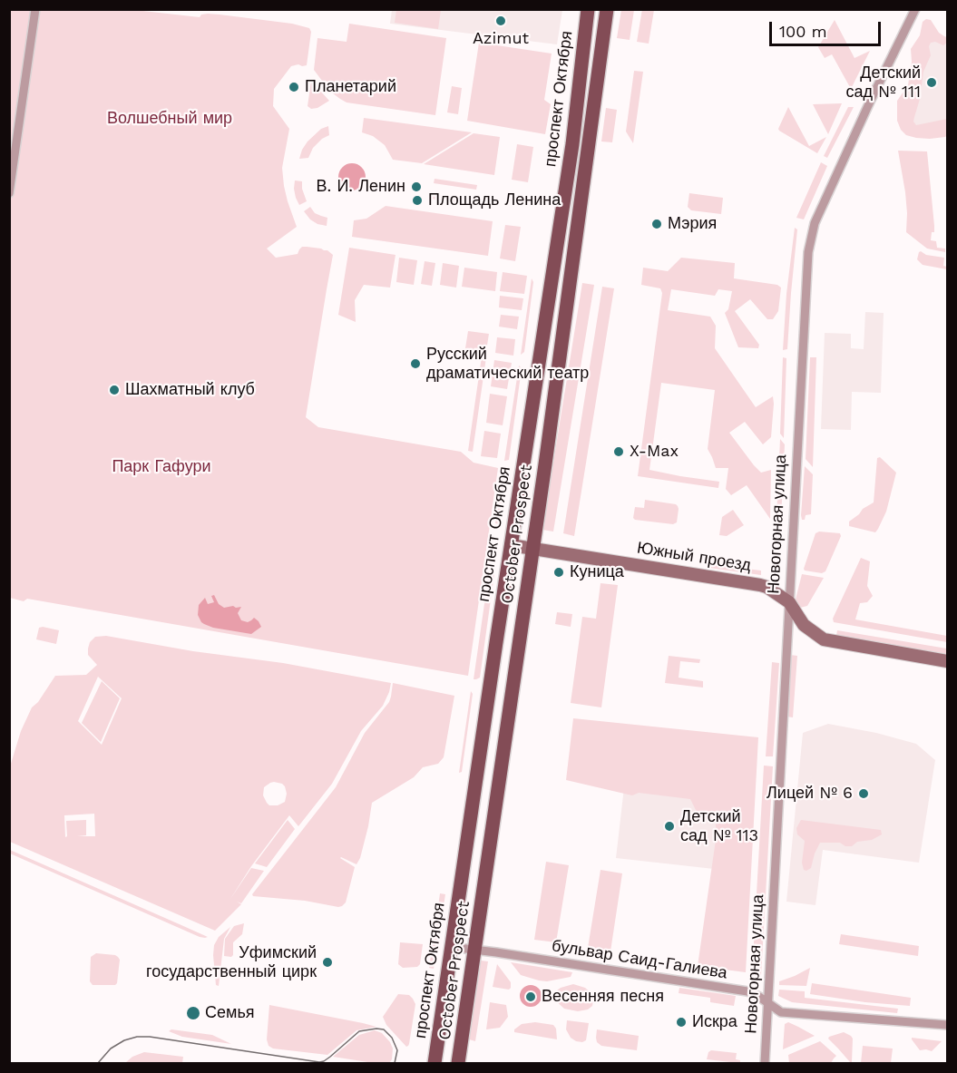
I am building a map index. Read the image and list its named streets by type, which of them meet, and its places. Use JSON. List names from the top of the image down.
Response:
{
  "streets": {
    "main road": ["проспект Октября", "October Prospect"],
    "street": ["Новогорная улица", "Южный проезд", "бульвар Саид-Галиева"]
  },
  "crossings": [
    ["проспект Октября", "Южный проезд"],
    ["проспект Октября", "бульвар Саид-Галиева"],
    ["Новогорная улица", "Южный проезд"],
    ["Новогорная улица", "бульвар Саид-Галиева"],
    ["October Prospect", "Южный проезд"],
    ["October Prospect", "бульвар Саид-Галиева"]
  ],
  "parks": ["Волшебный мир", "Парк Гафури"],
  "places": [
    "Azimut",
    "Детский сад № 111",
    "Планетарий",
    "В. И. Ленин",
    "Площадь Ленина",
    "Мэрия",
    "Русский драматический театр",
    "Шахматный клуб",
    "X-Max",
    "Куница",
    "Лицей № 6",
    "Детский сад № 113",
    "Уфимский государственный цирк",
    "Весенняя песня",
    "Семья",
    "Искра"
  ],
  "scale_bar": "100 m"
}
